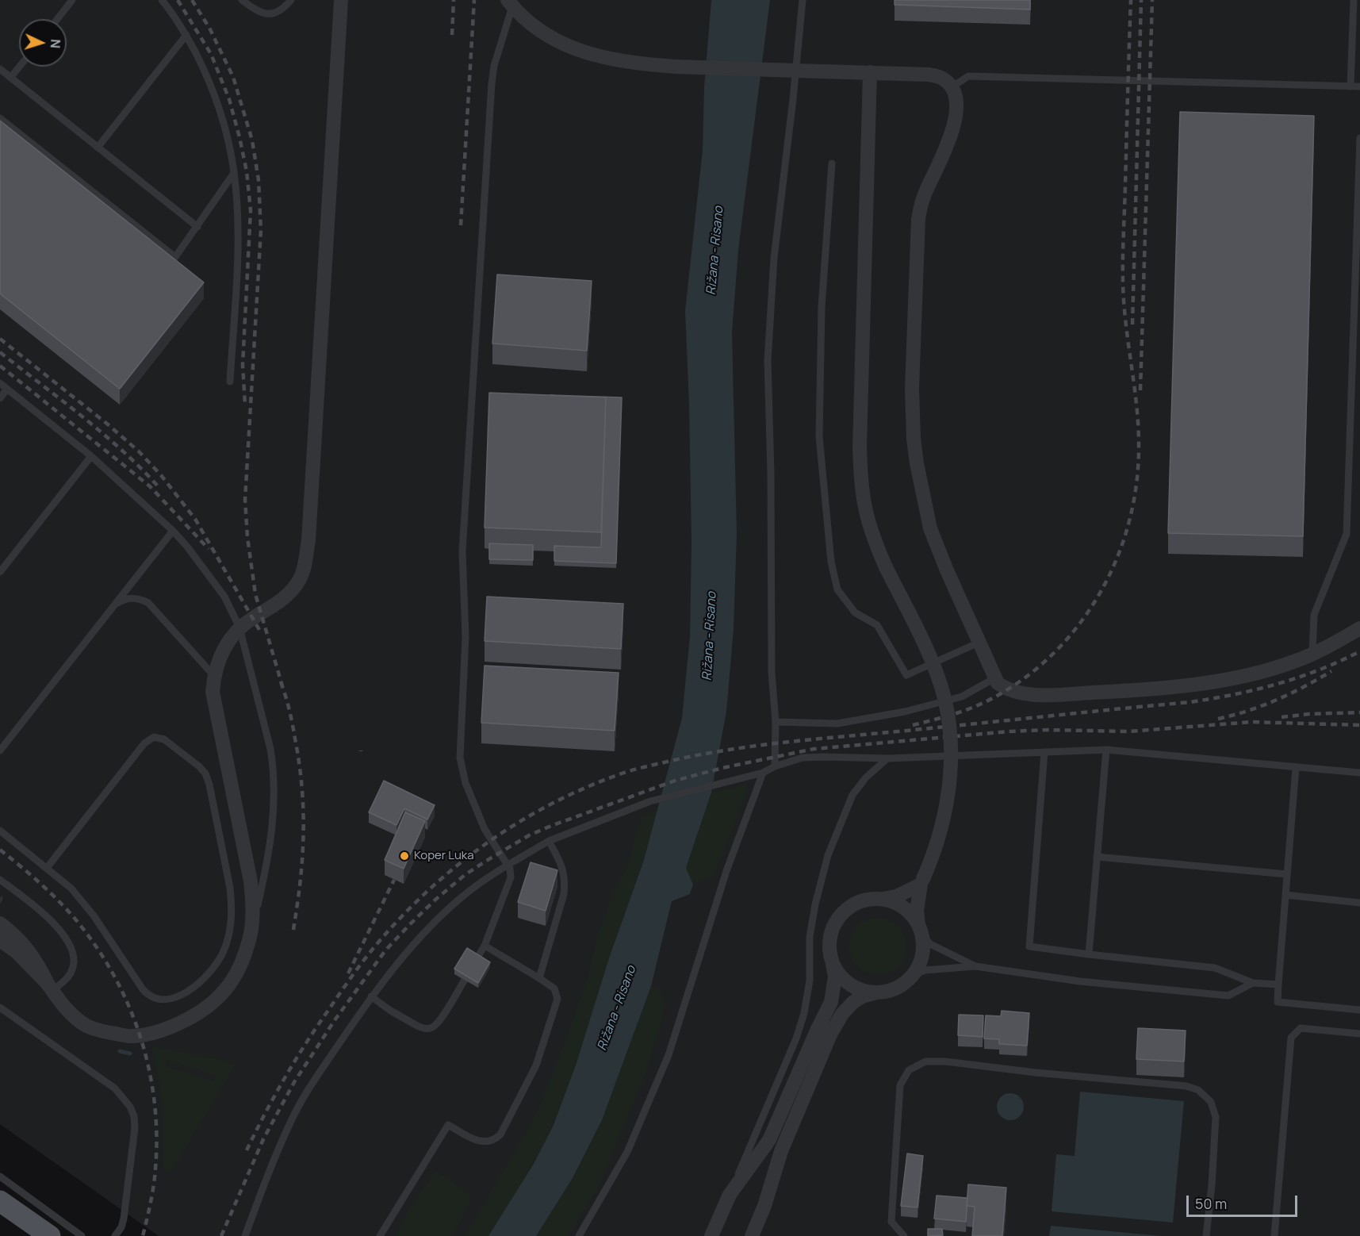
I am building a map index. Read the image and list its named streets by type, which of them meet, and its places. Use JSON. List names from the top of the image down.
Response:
{
  "water": ["Rižana - Risano"],
  "places": ["Koper Luka"],
  "scale_bar": "50 m",
  "north": "right"
}
